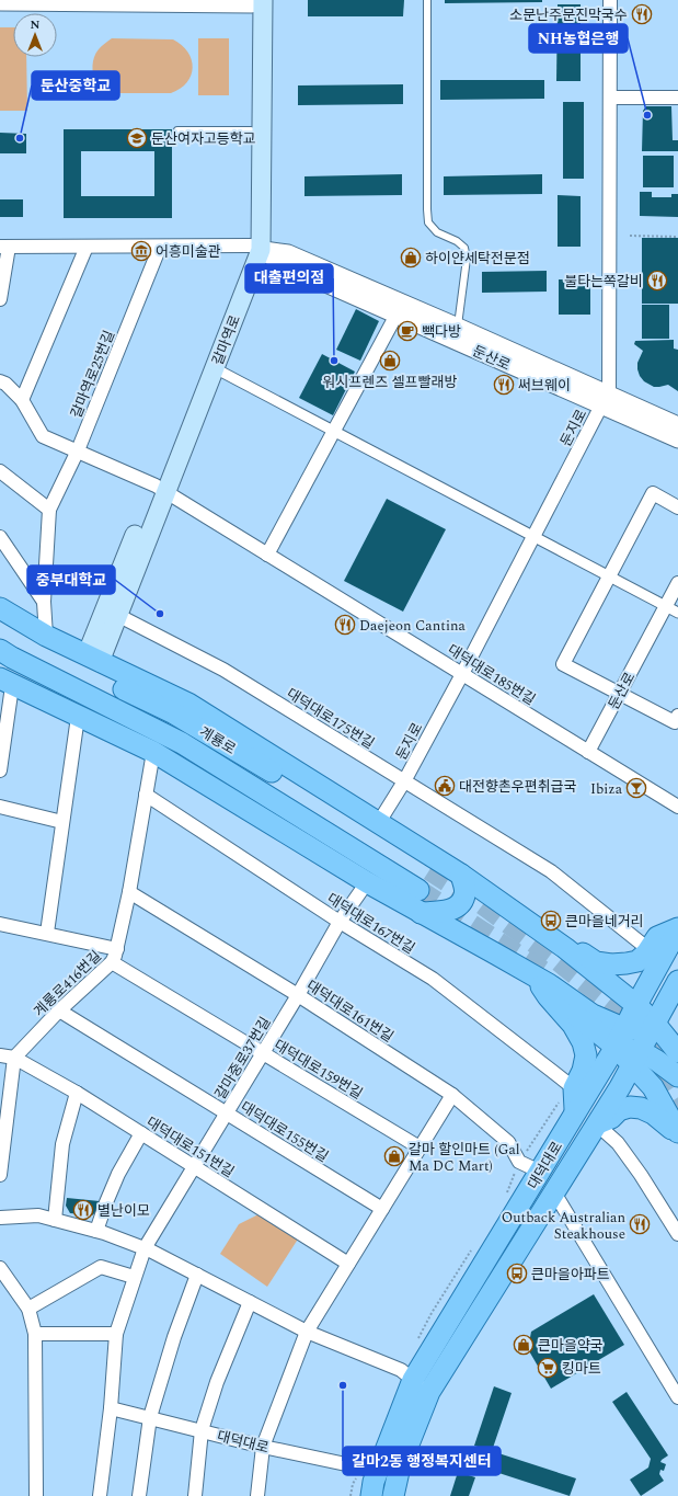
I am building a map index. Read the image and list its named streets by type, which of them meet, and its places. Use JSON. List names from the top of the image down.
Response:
{
  "streets": {
    "main road": ["갈마역로", "계룡로", "대덕대로"],
    "street": [
      "둔산로",
      "갈마역로25번길",
      "둔지로",
      "대덕대로185번길",
      "대덕대로175번길",
      "대덕대로167번길",
      "계룡로416번길",
      "대덕대로161번길",
      "갈마중로37번길",
      "대덕대로159번길",
      "대덕대로155번길",
      "대덕대로151번길"
    ]
  },
  "crossings": [
    ["갈마역로", "둔산로"],
    ["갈마역로", "대덕대로185번길"],
    ["갈마역로", "대덕대로175번길"],
    ["둔산로", "둔지로"],
    ["둔산로", "대덕대로185번길"],
    ["갈마역로25번길", "대덕대로185번길"],
    ["둔지로", "대덕대로185번길"],
    ["둔지로", "대덕대로175번길"],
    ["대덕대로167번길", "계룡로416번길"],
    ["대덕대로167번길", "갈마중로37번길"],
    ["계룡로416번길", "대덕대로161번길"],
    ["계룡로416번길", "대덕대로159번길"],
    ["계룡로416번길", "대덕대로155번길"],
    ["계룡로416번길", "대덕대로151번길"],
    ["대덕대로161번길", "갈마중로37번길"],
    ["대덕대로161번길", "대덕대로"],
    ["갈마중로37번길", "대덕대로159번길"],
    ["갈마중로37번길", "대덕대로155번길"],
    ["갈마중로37번길", "대덕대로151번길"],
    ["갈마중로37번길", "대덕대로"]
  ],
  "places": {
    "restaurant": [
      "소문난주문진막국수",
      "불타는쪽갈비",
      "써브웨이",
      "Daejeon Cantina",
      "별난이모",
      "Outback Australian Steakhouse"
    ],
    "other": [
      "NH농협은행",
      "둔산중학교",
      "대출편의점",
      "중부대학교",
      "갈마2동 행정복지센터"
    ],
    "school or university": ["둔산여자고등학교"],
    "museum": ["어흥미술관"],
    "shop": [
      "하이얀세탁전문점",
      "워시프렌즈 셀프빨래방",
      "갈마 할인마트 (Gal Ma DC Mart)",
      "큰마을약국"
    ],
    "cafe": ["빽다방"],
    "public building": ["대전향촌우편취급국"],
    "bar": ["Ibiza"],
    "bus stop": ["큰마을네거리", "큰마을아파트"],
    "supermarket": ["킹마트"]
  },
  "north": "top"
}
